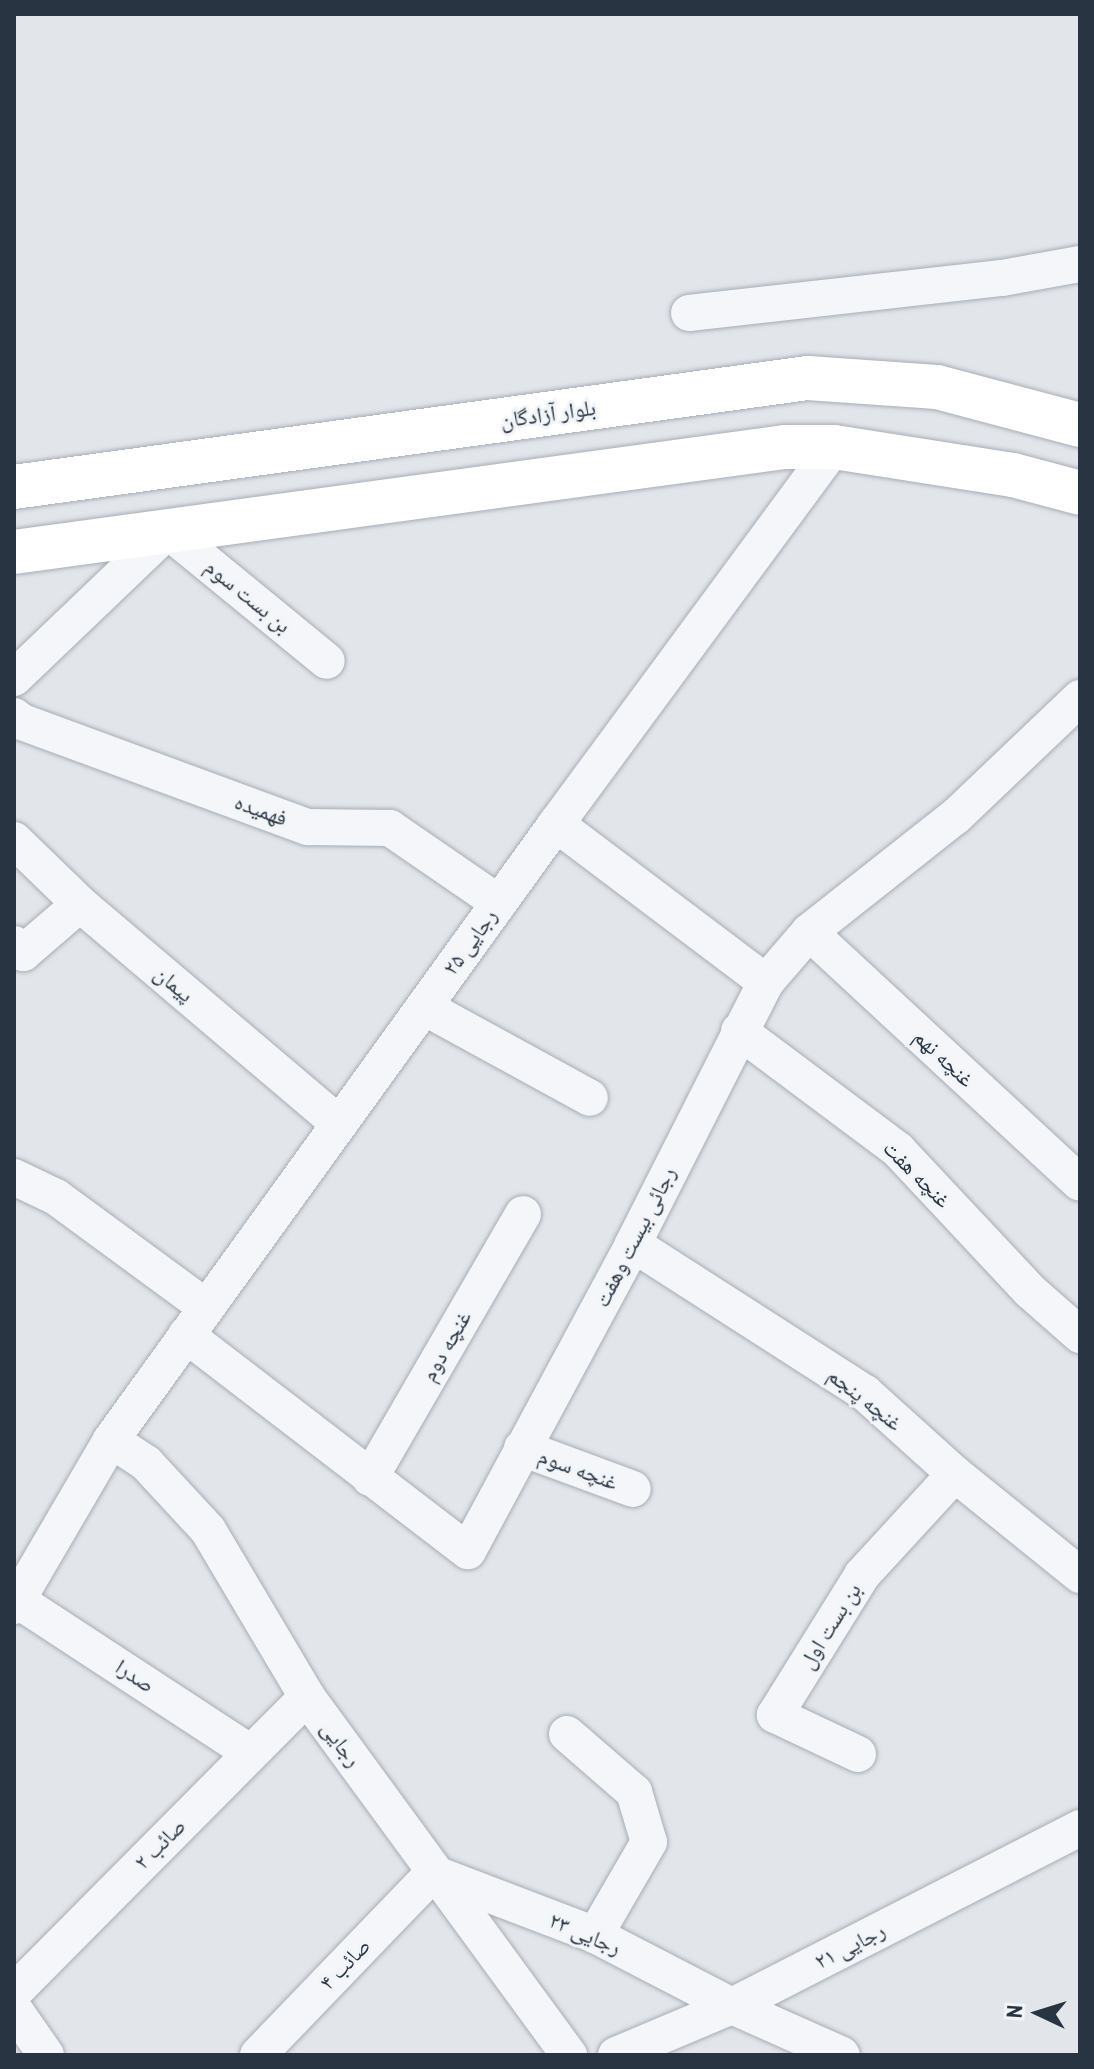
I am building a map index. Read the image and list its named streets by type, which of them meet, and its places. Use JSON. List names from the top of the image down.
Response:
{
  "streets": {
    "highway": ["بلوار آزادگان"],
    "street": [
      "بن بست سوم",
      "فهمیده",
      "رجایی ۲۵",
      "پیمان",
      "غنچه نهم",
      "غنچه هفت",
      "رجائی بیست وهفت",
      "غنچه دوم",
      "غنچه پنجم",
      "غنچه سوم",
      "بن بست اول",
      "صدرا",
      "رجایی",
      "صائب ۲",
      "رجایی ۲۳",
      "رجایی ۲۱",
      "صائب ۴"
    ]
  },
  "crossings": [
    ["فهمیده", "رجایی ۲۵"],
    ["رجایی ۲۵", "پیمان"],
    ["رجایی ۲۵", "رجائی بیست وهفت"],
    ["رجایی ۲۵", "صدرا"],
    ["رجایی ۲۵", "رجایی"],
    ["غنچه نهم", "رجائی بیست وهفت"],
    ["غنچه هفت", "رجائی بیست وهفت"],
    ["رجائی بیست وهفت", "غنچه دوم"],
    ["رجائی بیست وهفت", "غنچه پنجم"],
    ["رجائی بیست وهفت", "غنچه سوم"],
    ["غنچه پنجم", "بن بست اول"],
    ["صدرا", "صائب ۲"],
    ["رجایی", "صائب ۲"],
    ["رجایی", "رجایی ۲۳"],
    ["رجایی", "صائب ۴"],
    ["رجایی ۲۳", "رجایی ۲۱"],
    ["رجایی ۲۳", "صائب ۴"]
  ],
  "north": "left"
}
